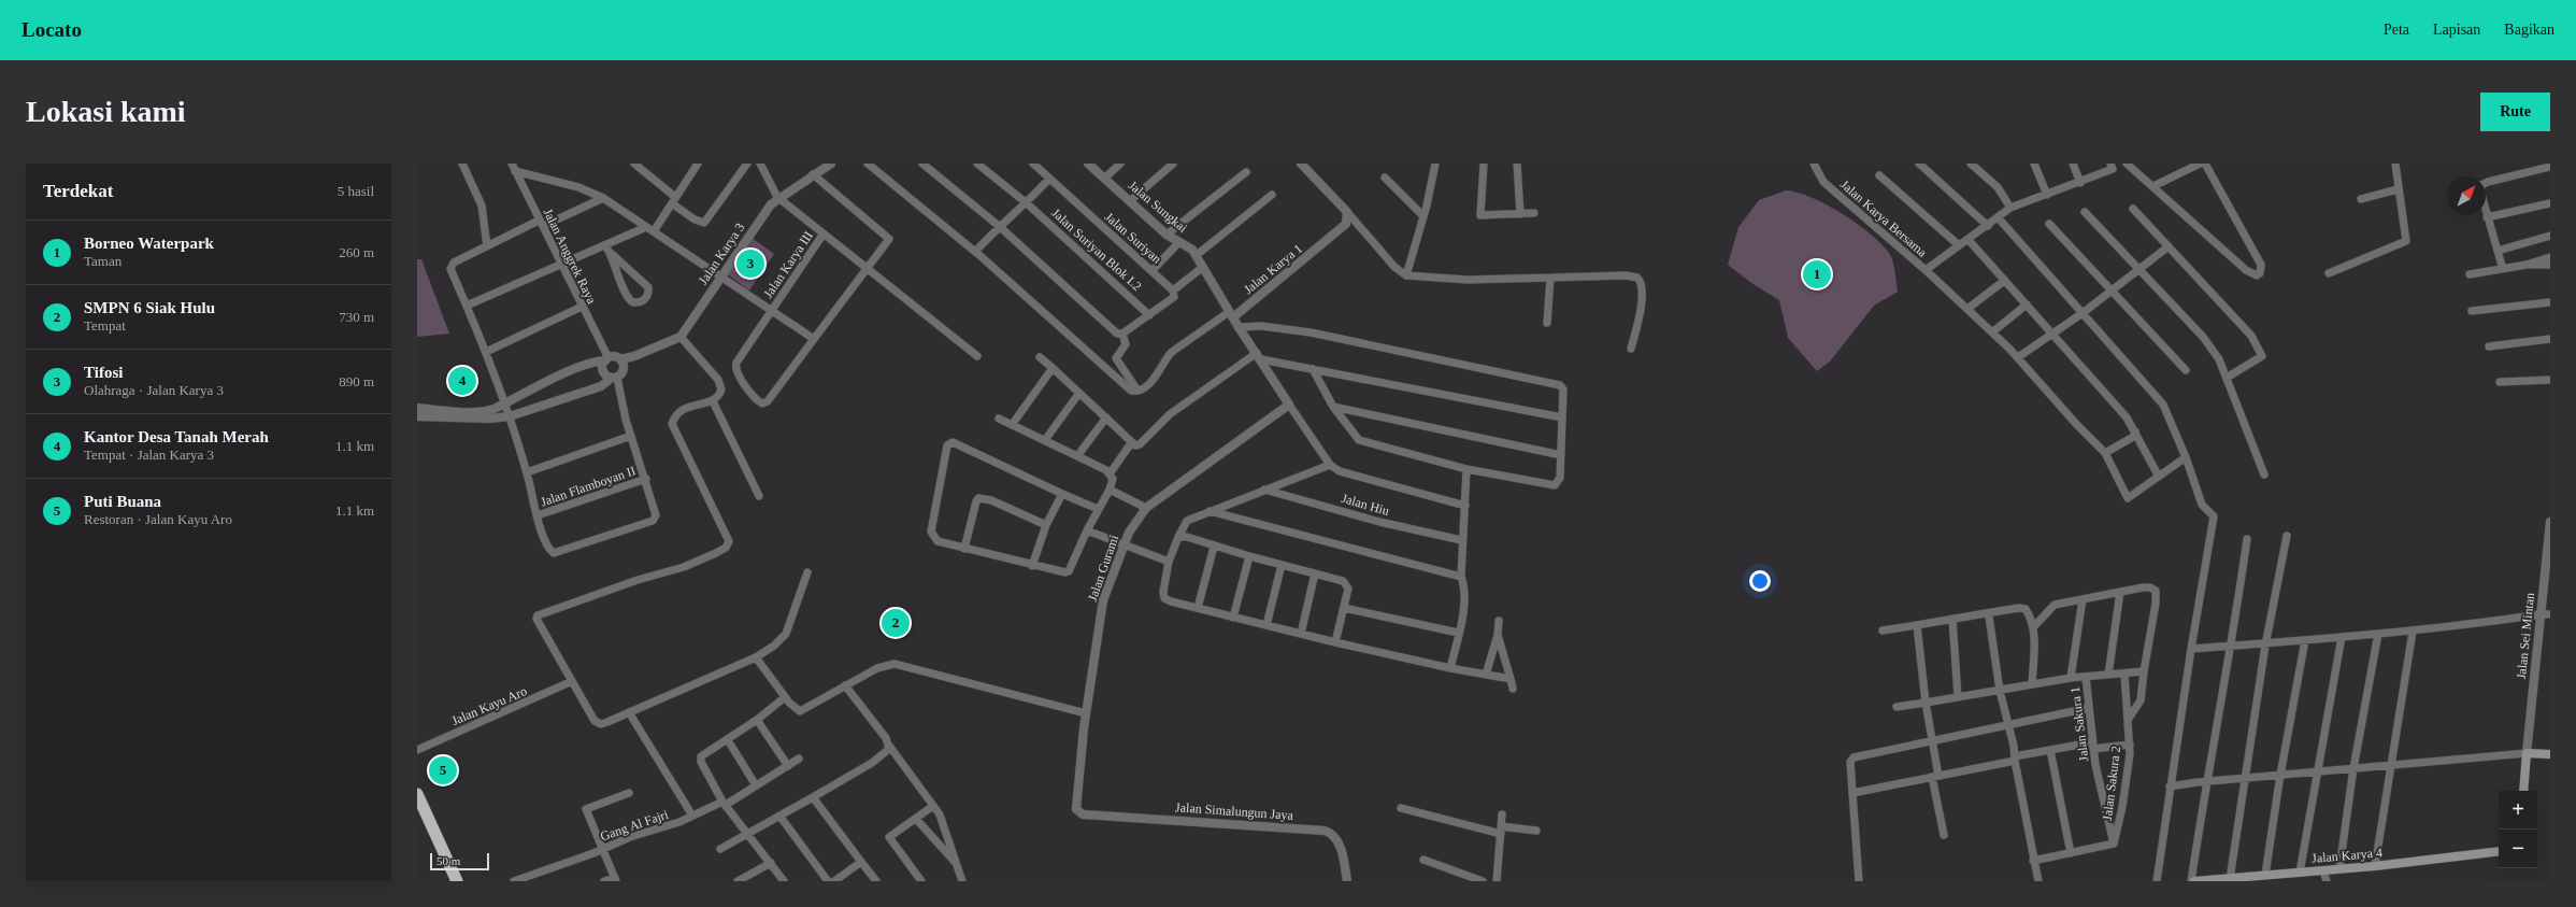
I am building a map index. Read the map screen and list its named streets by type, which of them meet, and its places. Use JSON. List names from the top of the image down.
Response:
{
  "streets": {
    "main road": ["Jalan Karya 4"],
    "street": [
      "Jalan Sungkai",
      "Jalan Karya Bersama",
      "Jalan Suriyan",
      "Jalan Suriyan Blok L2",
      "Jalan Karya 3",
      "Jalan Anggrek Raya",
      "Jalan Karya III",
      "Jalan Karya 1",
      "Jalan Flamboyan II",
      "Jalan Hiu",
      "Jalan Gurami",
      "Jalan Sei Mintan",
      "Jalan Kayu Aro",
      "Jalan Sakura 1",
      "Jalan Sakura 2",
      "Jalan Simalungun Jaya",
      "Gang Al Fajri"
    ]
  },
  "crossings": [
    ["Jalan Sungkai", "Jalan Karya 1"],
    ["Jalan Gurami", "Jalan Simalungun Jaya"],
    ["Jalan Sakura 1", "Jalan Sakura 2"]
  ],
  "scale_bar": "50 m",
  "north": "top right",
  "page": {
    "header": "Locato",
    "nav": ["Peta", "Lapisan", "Bagikan"],
    "buttons": "Rute",
    "title": "Lokasi kami",
    "heading": ["Terdekat", "5 hasil"],
    "list": [
      {
        "mark": "1",
        "name": "Borneo Waterpark",
        "note": "Taman",
        "value": "260 m"
      },
      {
        "mark": "2",
        "name": "SMPN 6 Siak Hulu",
        "note": "Tempat",
        "value": "730 m"
      },
      {
        "mark": "3",
        "name": "Tifosi",
        "note": "Olahraga · Jalan Karya 3",
        "value": "890 m"
      },
      {
        "mark": "4",
        "name": "Kantor Desa Tanah Merah",
        "note": "Tempat · Jalan Karya 3",
        "value": "1.1 km"
      },
      {
        "mark": "5",
        "name": "Puti Buana",
        "note": "Restoran · Jalan Kayu Aro",
        "value": "1.1 km"
      }
    ],
    "pins": [
      "3",
      "1",
      "4",
      "2",
      "5"
    ],
    "map_buttons": ["+", "−"],
    "scale": "50 m"
  }
}
